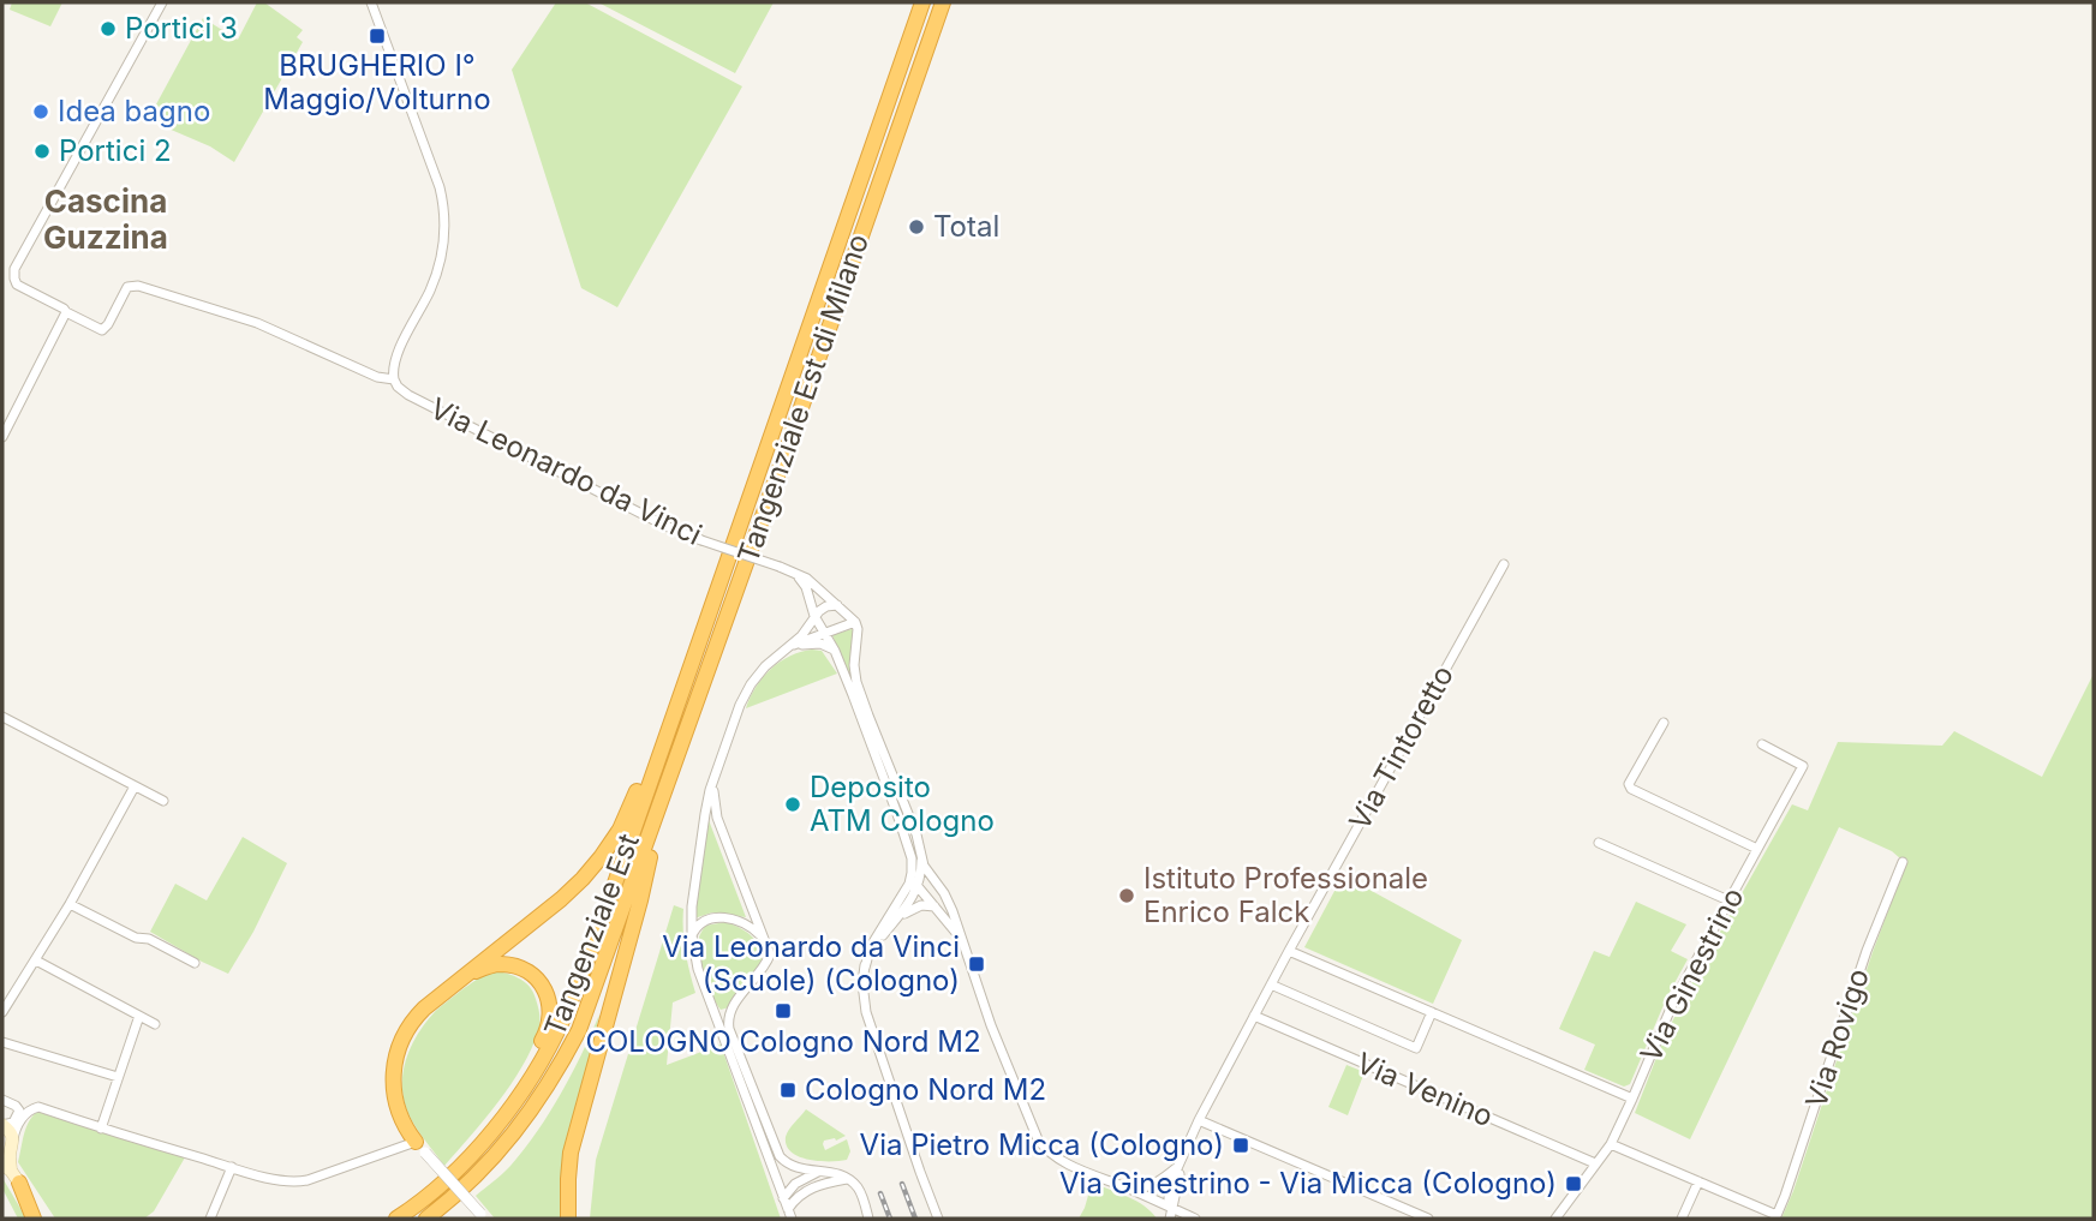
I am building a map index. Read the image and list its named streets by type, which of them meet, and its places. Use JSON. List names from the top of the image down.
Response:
{
  "streets": {
    "highway": ["Tangenziale Est di Milano", "Tangenziale Est"],
    "street": [
      "Via Leonardo da Vinci",
      "Via Tintoretto",
      "Via Ginestrino",
      "Via Rovigo",
      "Via Venino"
    ]
  },
  "crossings": [
    ["Tangenziale Est di Milano", "Tangenziale Est"],
    ["Via Tintoretto", "Via Venino"],
    ["Via Ginestrino", "Via Venino"]
  ],
  "districts": ["Cascina Guzzina"],
  "places": {
    "other": [
      "Portici 3",
      "Idea bagno",
      "Portici 2",
      "Total",
      "Deposito ATM Cologno",
      "Istituto Professionale Enrico Falck"
    ],
    "transit": [
      "BRUGHERIO I° Maggio/Volturno",
      "Via Leonardo da Vinci (Scuole) (Cologno)",
      "COLOGNO Cologno Nord M2",
      "Cologno Nord M2",
      "Via Pietro Micca (Cologno)",
      "Via Ginestrino - Via Micca (Cologno)"
    ]
  }
}
